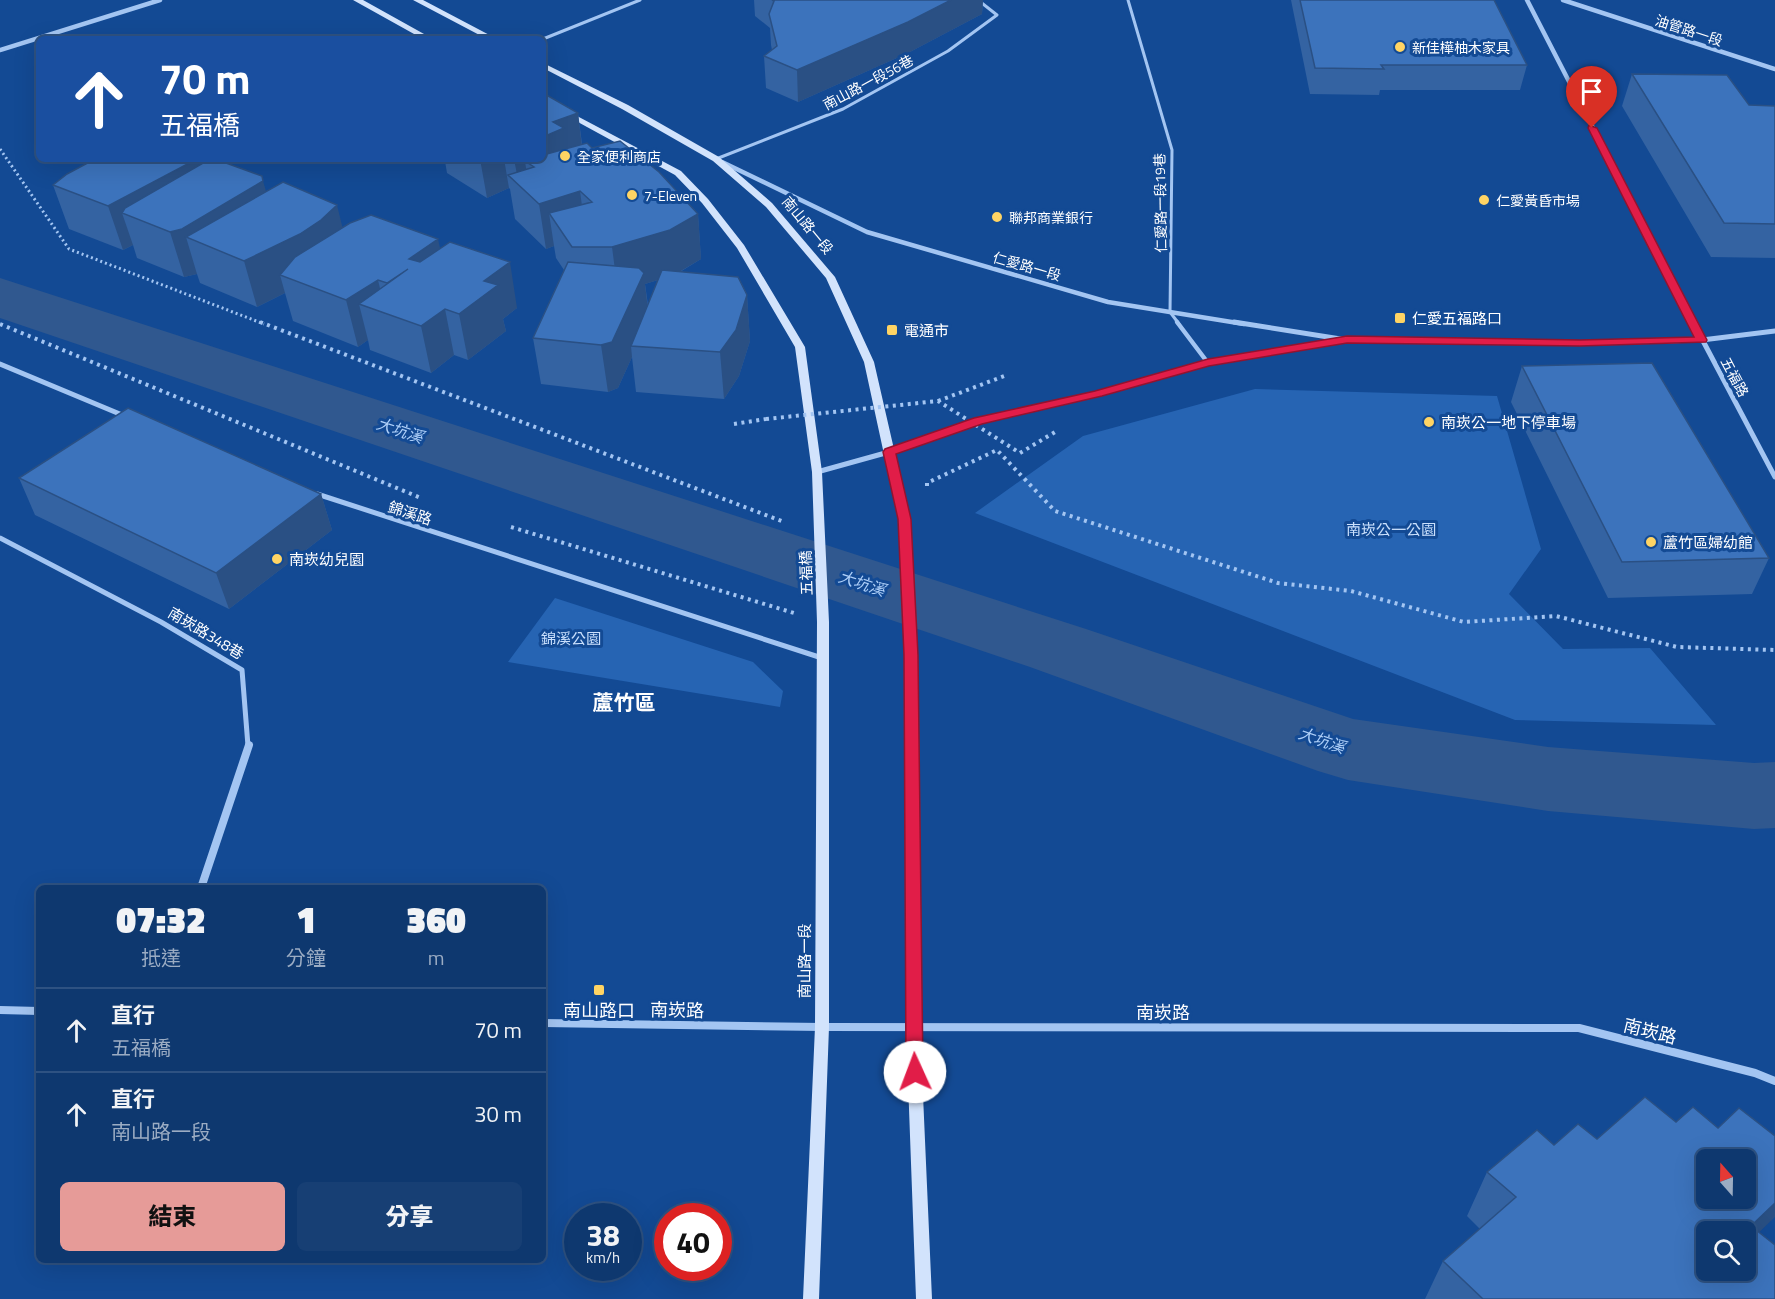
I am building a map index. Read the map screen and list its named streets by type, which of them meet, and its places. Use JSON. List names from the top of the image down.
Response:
{
  "streets": {
    "street": [
      "油管路一段",
      "南山路一段",
      "仁愛路一段",
      "五福路",
      "錦溪路",
      "五福橋",
      "南崁路348巷",
      "南崁路"
    ],
    "lane": ["南山路一段56巷", "仁愛路一段19巷"]
  },
  "crossings": [
    ["南山路一段56巷", "南山路一段"],
    ["南山路一段56巷", "仁愛路一段"],
    ["仁愛路一段19巷", "仁愛路一段"],
    ["南山路一段", "仁愛路一段"],
    ["南山路一段", "錦溪路"],
    ["南山路一段", "五福橋"],
    ["南山路一段", "南崁路"],
    ["仁愛路一段", "五福路"],
    ["仁愛路一段", "五福橋"]
  ],
  "districts": ["蘆竹區"],
  "water": ["大坑溪"],
  "parks": ["南崁公一公園", "錦溪公園"],
  "places": {
    "other": [
      "新佳樺柚木家具",
      "全家便利商店",
      "7-Eleven",
      "仁愛黃昏市場",
      "聯邦商業銀行",
      "南崁公一地下停車場",
      "蘆竹區婦幼館",
      "南崁幼兒園"
    ],
    "transit": ["仁愛五福路口", "電通市", "南山路口"]
  },
  "north": "top",
  "page": {
    "turn": ["70 m", "五福橋"],
    "eta": [
      "07:32",
      "抵達",
      "1",
      "分鐘",
      "360",
      "m"
    ],
    "list": [
      {
        "name": "直行",
        "note": "五福橋",
        "value": "70 m"
      },
      {
        "name": "直行",
        "note": "南山路一段",
        "value": "30 m"
      }
    ],
    "buttons": ["結束", "分享"],
    "speed": "38 km/h",
    "limit": "40"
  }
}
